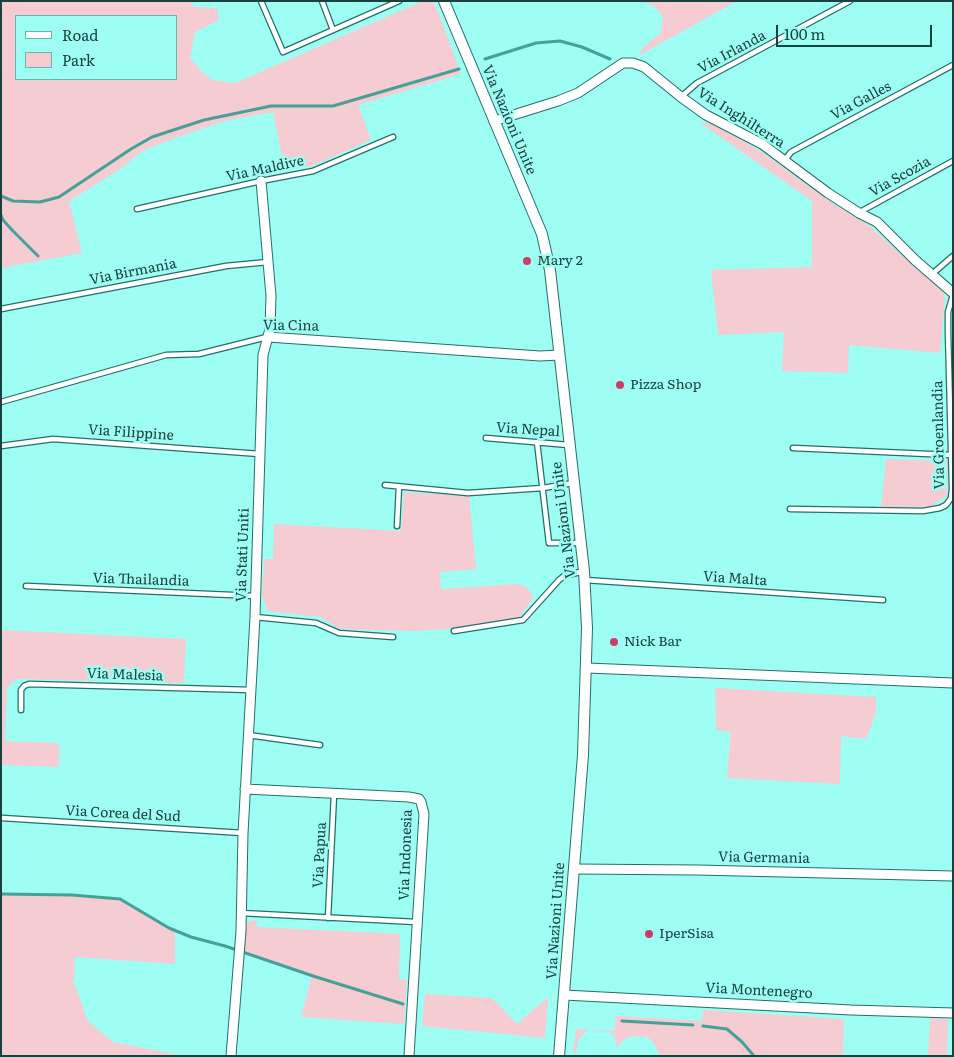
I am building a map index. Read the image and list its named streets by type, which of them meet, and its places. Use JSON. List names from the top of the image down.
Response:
{
  "streets": {
    "street": [
      "Via Inghilterra",
      "Via Nazioni Unite",
      "Via Cina",
      "Via Stati Uniti",
      "Via Indonesia",
      "Via Germania",
      "Via Montenegro"
    ],
    "lane": [
      "Via Irlanda",
      "Via Galles",
      "Via Maldive",
      "Via Scozia",
      "Via Birmania",
      "Via Nepal",
      "Via Filippine",
      "Via Groenlandia",
      "Via Malta",
      "Via Thailandia",
      "Via Malesia",
      "Via Corea del Sud",
      "Via Papua"
    ]
  },
  "crossings": [
    ["Via Irlanda", "Via Inghilterra"],
    ["Via Galles", "Via Inghilterra"],
    ["Via Inghilterra", "Via Nazioni Unite"],
    ["Via Inghilterra", "Via Scozia"],
    ["Via Inghilterra", "Via Groenlandia"],
    ["Via Nazioni Unite", "Via Cina"],
    ["Via Nazioni Unite", "Via Nepal"],
    ["Via Nazioni Unite", "Via Malta"],
    ["Via Nazioni Unite", "Via Germania"],
    ["Via Nazioni Unite", "Via Montenegro"],
    ["Via Maldive", "Via Stati Uniti"],
    ["Via Birmania", "Via Stati Uniti"],
    ["Via Cina", "Via Stati Uniti"],
    ["Via Filippine", "Via Stati Uniti"],
    ["Via Stati Uniti", "Via Thailandia"],
    ["Via Stati Uniti", "Via Malesia"],
    ["Via Stati Uniti", "Via Corea del Sud"],
    ["Via Stati Uniti", "Via Indonesia"],
    ["Via Papua", "Via Indonesia"]
  ],
  "places": [
    "Mary 2",
    "Pizza Shop",
    "Nick Bar",
    "IperSisa"
  ],
  "legend": ["Road", "Park"],
  "scale_bar": "100 m"
}
